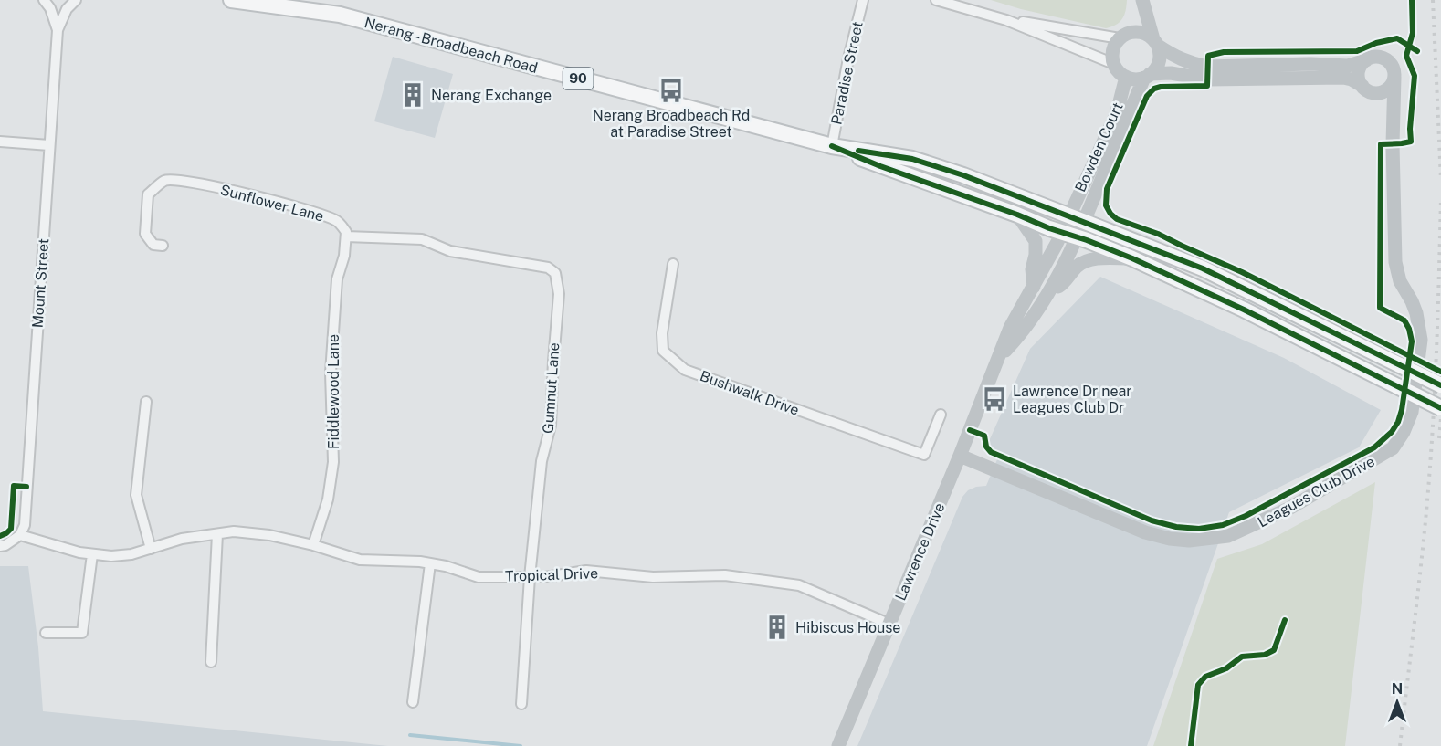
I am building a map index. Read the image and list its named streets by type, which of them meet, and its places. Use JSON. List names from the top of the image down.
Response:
{
  "streets": {
    "main road": ["Nerang - Broadbeach Road", "90"],
    "street": [
      "Paradise Street",
      "Bowden Court",
      "Sunflower Lane",
      "Mount Street",
      "Gumnut Lane",
      "Fiddlewood Lane",
      "Bushwalk Drive",
      "Leagues Club Drive",
      "Lawrence Drive",
      "Tropical Drive"
    ]
  },
  "crossings": [
    ["Nerang - Broadbeach Road", "Paradise Street"],
    ["Nerang - Broadbeach Road", "Bowden Court"],
    ["Nerang - Broadbeach Road", "Lawrence Drive"],
    ["Bowden Court", "Lawrence Drive"],
    ["Sunflower Lane", "Gumnut Lane"],
    ["Sunflower Lane", "Fiddlewood Lane"],
    ["Mount Street", "Tropical Drive"],
    ["Gumnut Lane", "Fiddlewood Lane"],
    ["Gumnut Lane", "Tropical Drive"],
    ["Fiddlewood Lane", "Tropical Drive"],
    ["Leagues Club Drive", "Lawrence Drive"],
    ["Lawrence Drive", "Tropical Drive"]
  ],
  "places": {
    "bus stop": ["Nerang Broadbeach Rd at Paradise Street", "Lawrence Dr near Leagues Club Dr"],
    "building": ["Nerang Exchange", "Hibiscus House"]
  },
  "north": "top"
}
